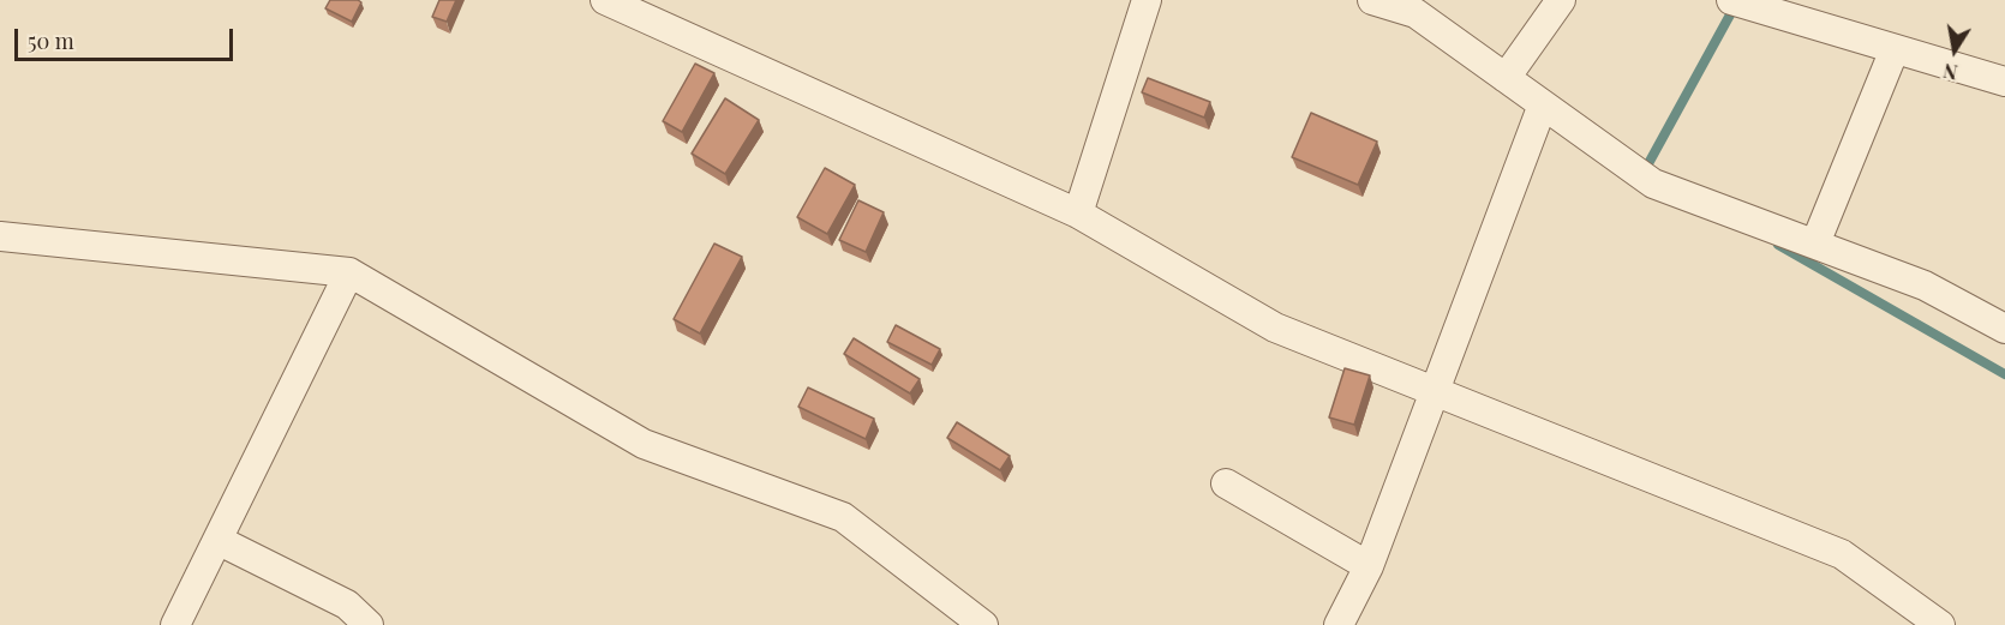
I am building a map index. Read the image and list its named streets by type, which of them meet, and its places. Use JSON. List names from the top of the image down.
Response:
{
  "scale_bar": "50 m",
  "north": "bottom"
}
